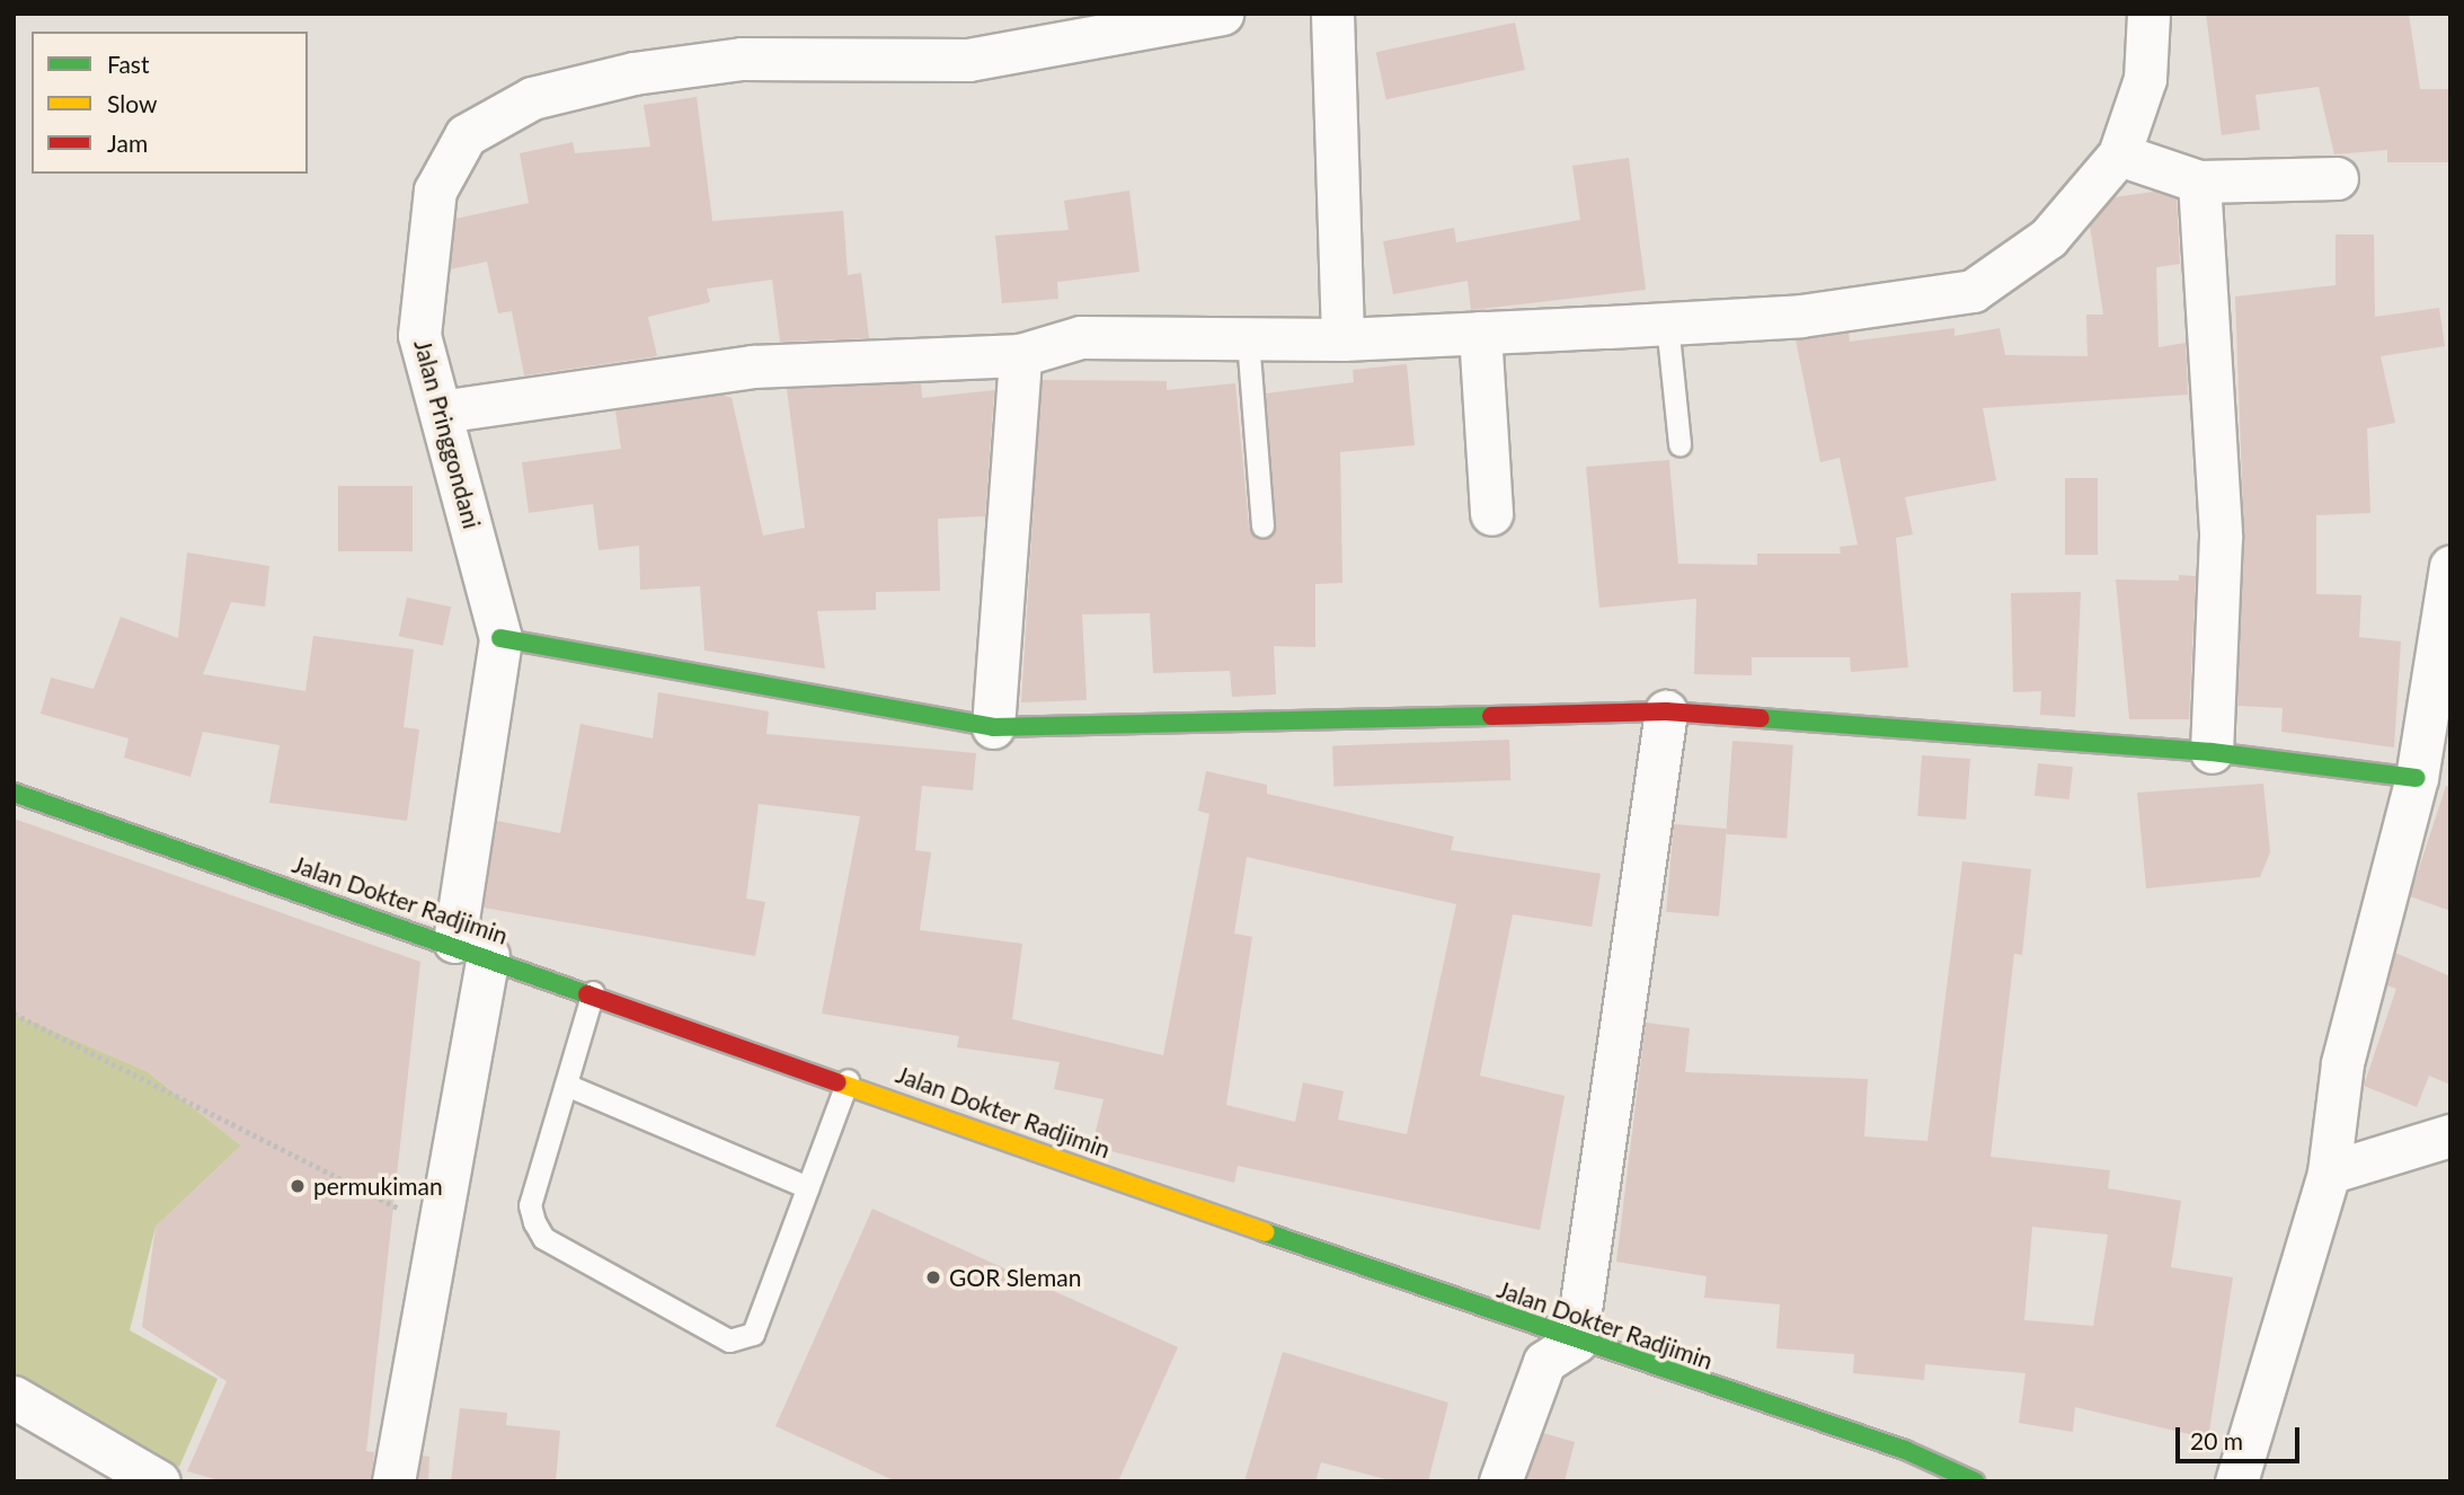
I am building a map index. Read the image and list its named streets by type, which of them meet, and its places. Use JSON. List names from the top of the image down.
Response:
{
  "streets": {
    "main road": ["Jalan Dokter Radjimin"],
    "street": ["Jalan Pringgondani"]
  },
  "crossings": [
    ["Jalan Pringgondani", "Jalan Dokter Radjimin"]
  ],
  "places": ["permukiman", "GOR Sleman"],
  "legend": ["Fast", "Slow", "Jam"],
  "scale_bar": "20 m"
}
